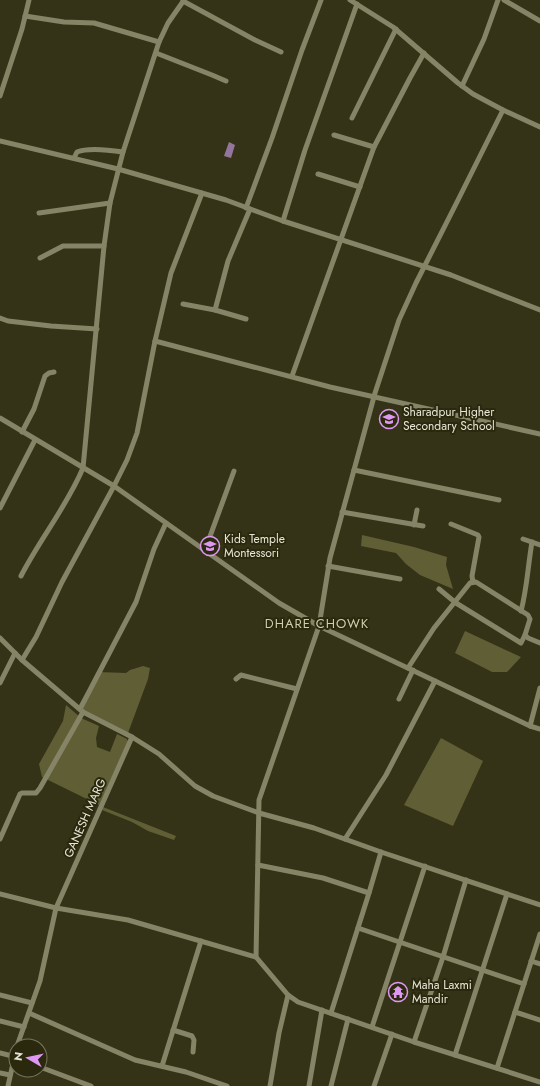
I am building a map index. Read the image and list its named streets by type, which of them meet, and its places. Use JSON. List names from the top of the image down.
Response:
{
  "streets": {
    "street": ["GANESH MARG"]
  },
  "districts": ["DHARE CHOWK"],
  "places": {
    "school or university": ["Sharadpur Higher Secondary School", "Kids Temple Montessori"],
    "temple": ["Maha Laxmi Mandir"]
  },
  "north": "left"
}
